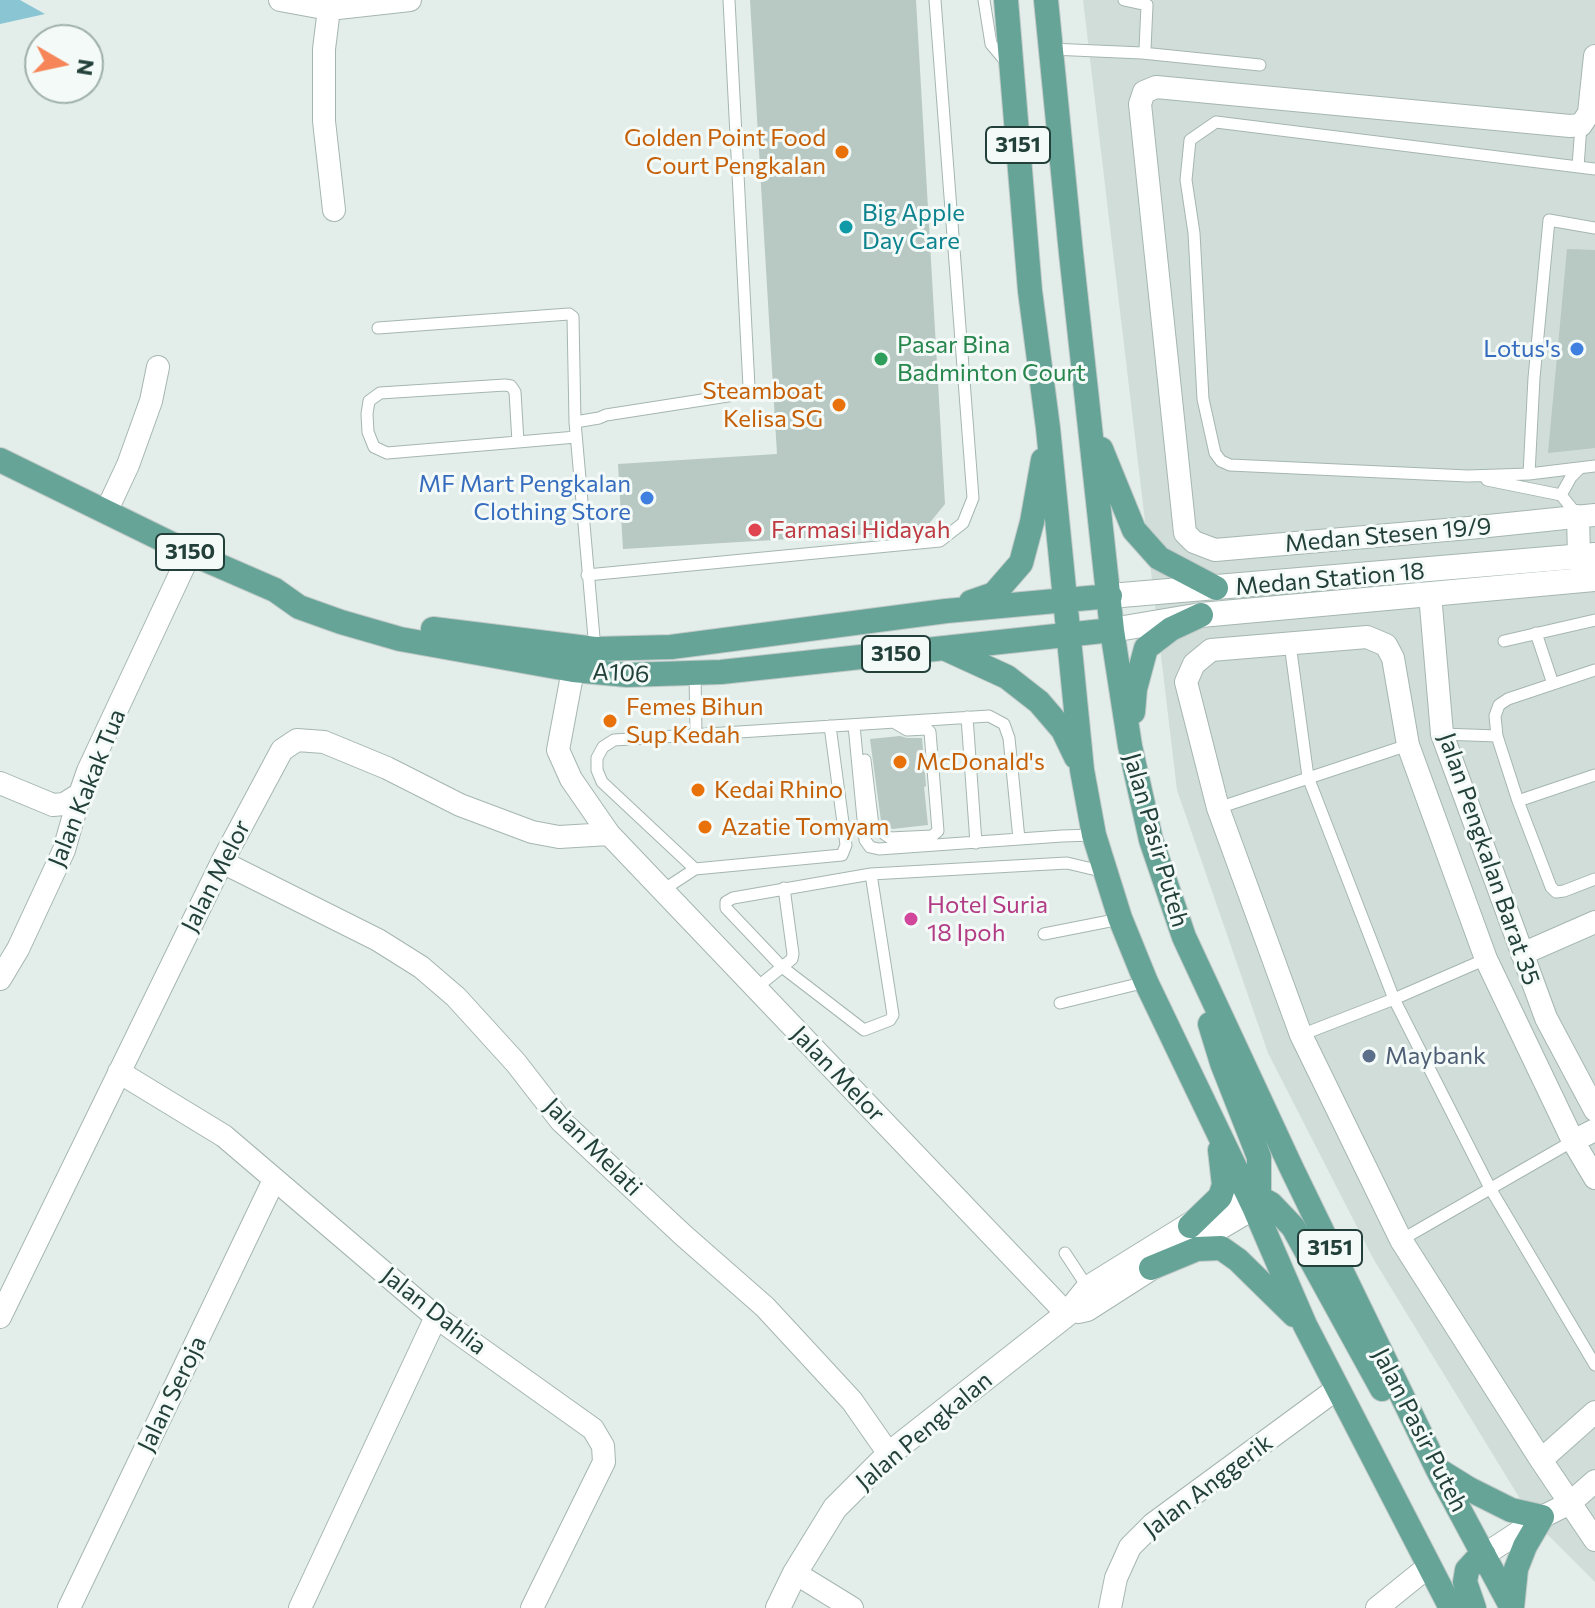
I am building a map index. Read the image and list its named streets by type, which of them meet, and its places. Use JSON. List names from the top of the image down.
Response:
{
  "streets": {
    "main road": [
      "3151",
      "3150",
      "Medan Station 18",
      "A106",
      "Jalan Pasir Puteh"
    ],
    "street": [
      "Medan Stesen 19/9",
      "Jalan Kakak Tua",
      "Jalan Pengkalan Barat 35",
      "Jalan Melor",
      "Jalan Melati",
      "Jalan Dahlia",
      "Jalan Seroja",
      "Jalan Pengkalan",
      "Jalan Anggerik"
    ]
  },
  "crossings": [
    ["3151", "3150"],
    ["3151", "Medan Station 18"],
    ["3151", "Jalan Pengkalan"],
    ["3151", "Jalan Anggerik"],
    ["3150", "Medan Station 18"],
    ["3150", "A106"],
    ["3150", "Jalan Kakak Tua"],
    ["3150", "Jalan Melor"],
    ["Medan Station 18", "Jalan Pasir Puteh"],
    ["Medan Station 18", "Jalan Pengkalan Barat 35"],
    ["A106", "Jalan Melor"],
    ["Jalan Melor", "Jalan Melati"],
    ["Jalan Melor", "Jalan Dahlia"],
    ["Jalan Melor", "Jalan Pengkalan"],
    ["Jalan Melati", "Jalan Pengkalan"],
    ["Jalan Dahlia", "Jalan Seroja"]
  ],
  "places": [
    "Golden Point Food Court Pengkalan",
    "Big Apple Day Care",
    "Lotus's",
    "Pasar Bina Badminton Court",
    "Steamboat Kelisa SG",
    "MF Mart Pengkalan Clothing Store",
    "Farmasi Hidayah",
    "Femes Bihun Sup Kedah",
    "McDonald's",
    "Kedai Rhino",
    "Azatie Tomyam",
    "Hotel Suria 18 Ipoh",
    "Maybank"
  ],
  "north": "right"
}
